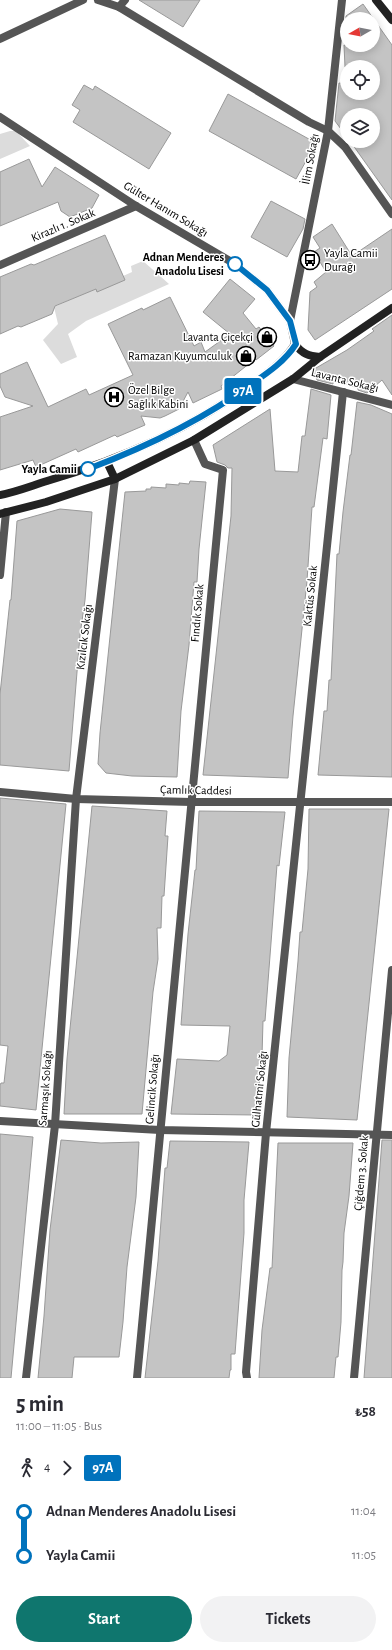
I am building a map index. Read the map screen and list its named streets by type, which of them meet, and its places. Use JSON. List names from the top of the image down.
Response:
{
  "streets": {
    "street": [
      "İlim Sokağı",
      "Gülter Hanım Sokağı",
      "Kirazlı 1. Sokak",
      "Lavanta Sokağı",
      "Kaktüs Sokak",
      "Fındık Sokak",
      "Kızılcık Sokağı",
      "Çamlık Caddesi",
      "Sarmaşık Sokağı",
      "Gelincik Sokağı",
      "Gülhatmi Sokağı",
      "Çiğdem 3. Sokak"
    ]
  },
  "crossings": [
    ["İlim Sokağı", "Gülter Hanım Sokağı"],
    ["Gülter Hanım Sokağı", "Kirazlı 1. Sokak"],
    ["Lavanta Sokağı", "Kaktüs Sokak"],
    ["Kaktüs Sokak", "Çamlık Caddesi"],
    ["Kaktüs Sokak", "Gülhatmi Sokağı"],
    ["Fındık Sokak", "Çamlık Caddesi"],
    ["Fındık Sokak", "Gelincik Sokağı"],
    ["Kızılcık Sokağı", "Çamlık Caddesi"],
    ["Kızılcık Sokağı", "Sarmaşık Sokağı"],
    ["Çamlık Caddesi", "Sarmaşık Sokağı"],
    ["Çamlık Caddesi", "Gelincik Sokağı"],
    ["Çamlık Caddesi", "Gülhatmi Sokağı"]
  ],
  "places": {
    "bus stop": ["Yayla Camii Durağı"],
    "other": ["Adnan Menderes Anadolu Lisesi", "Yayla Camii"],
    "shop": ["Lavanta Çiçekçi", "Ramazan Kuyumculuk"],
    "hospital": ["Özel Bilge Sağlık Kabini"]
  },
  "lines": ["bus line 97A"],
  "north": "left",
  "page": {
    "on_map": "97A",
    "heading": ["5 min", "11:00 – 11:05 · Bus", "₺58"],
    "legs": ["4", "97A"],
    "list": [
      {
        "name": "Adnan Menderes Anadolu Lisesi",
        "value": "11:04"
      },
      {
        "name": "Yayla Camii",
        "value": "11:05"
      }
    ],
    "buttons": ["Start", "Tickets"]
  }
}
